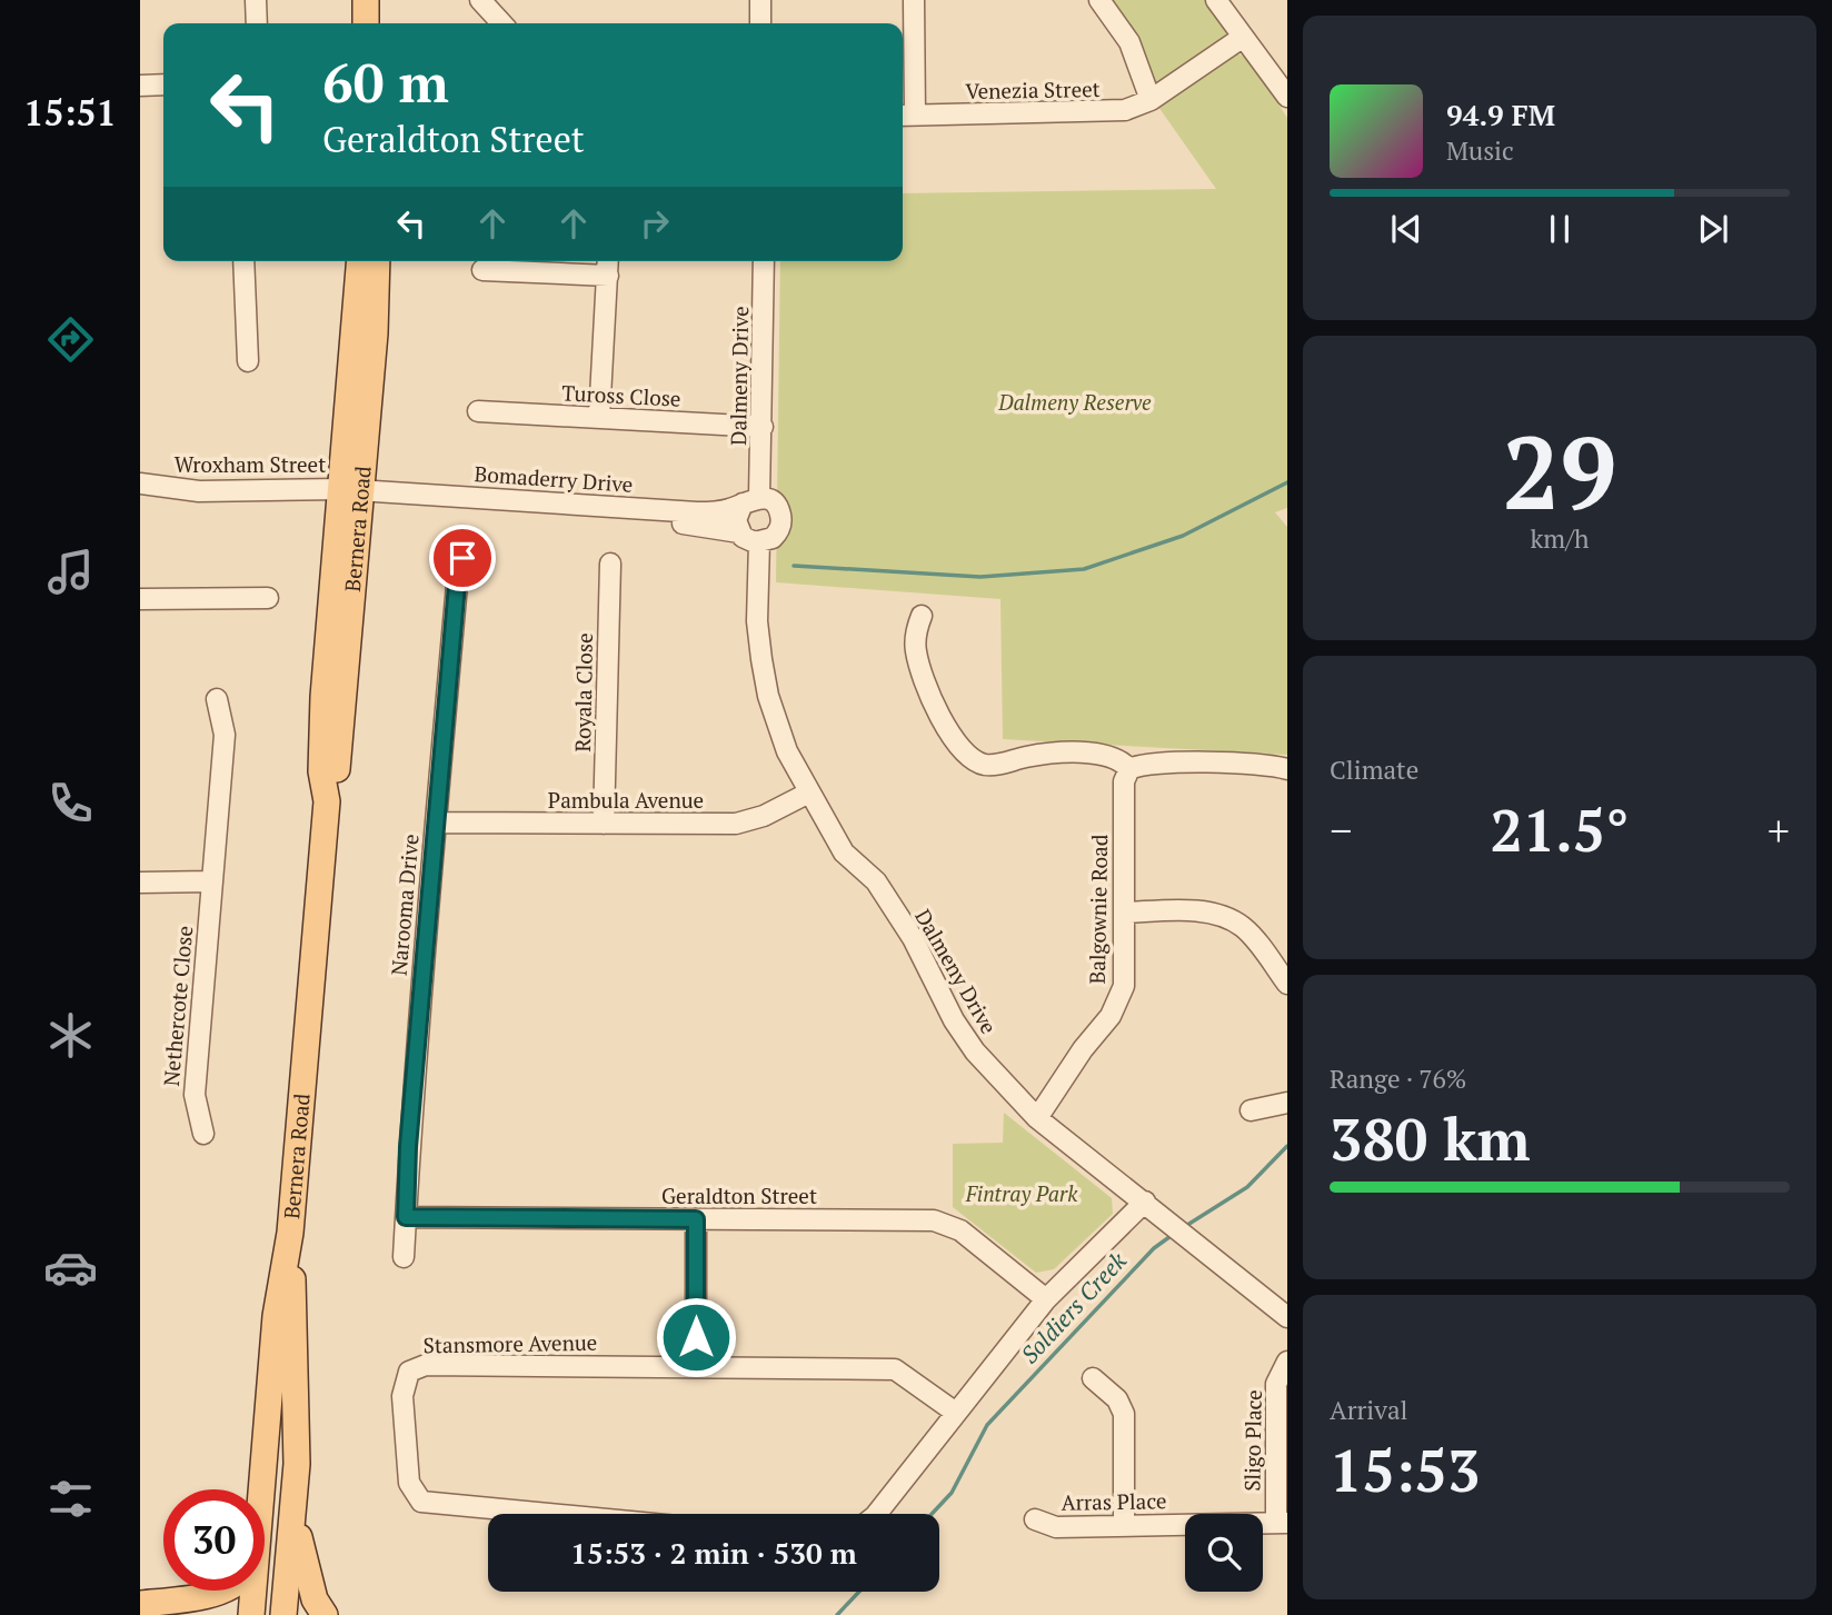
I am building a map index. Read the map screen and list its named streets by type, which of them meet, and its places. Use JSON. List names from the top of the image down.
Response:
{
  "streets": {
    "main road": ["Bernera Road"],
    "street": [
      "Venezia Street",
      "Dalmeny Drive",
      "Tuross Close",
      "Wroxham Street",
      "Bomaderry Drive",
      "Royala Close",
      "Pambula Avenue",
      "Narooma Drive",
      "Balgownie Road",
      "Nethercote Close",
      "Geraldton Street",
      "Stansmore Avenue",
      "Sligo Place",
      "Arras Place"
    ]
  },
  "crossings": [
    ["Dalmeny Drive", "Tuross Close"],
    ["Dalmeny Drive", "Bomaderry Drive"],
    ["Dalmeny Drive", "Pambula Avenue"],
    ["Dalmeny Drive", "Balgownie Road"],
    ["Wroxham Street", "Bomaderry Drive"],
    ["Wroxham Street", "Bernera Road"],
    ["Bomaderry Drive", "Bernera Road"],
    ["Royala Close", "Pambula Avenue"],
    ["Pambula Avenue", "Narooma Drive"],
    ["Narooma Drive", "Geraldton Street"],
    ["Sligo Place", "Arras Place"]
  ],
  "water": ["Soldiers Creek"],
  "parks": ["Dalmeny Reserve", "Fintray Park"],
  "page": {
    "tabs": "15:51",
    "turn": ["60 m", "Geraldton Street"],
    "song": ["94.9 FM", "Music"],
    "tile": [
      ["29", "km/h"],
      "Climate",
      ["Range · 76%", "380 km"],
      ["Arrival", "15:53"]
    ],
    "heat": ["−", "21.5°", "+"],
    "limit": "30",
    "trip": "15:53 · 2 min · 530 m"
  }
}
